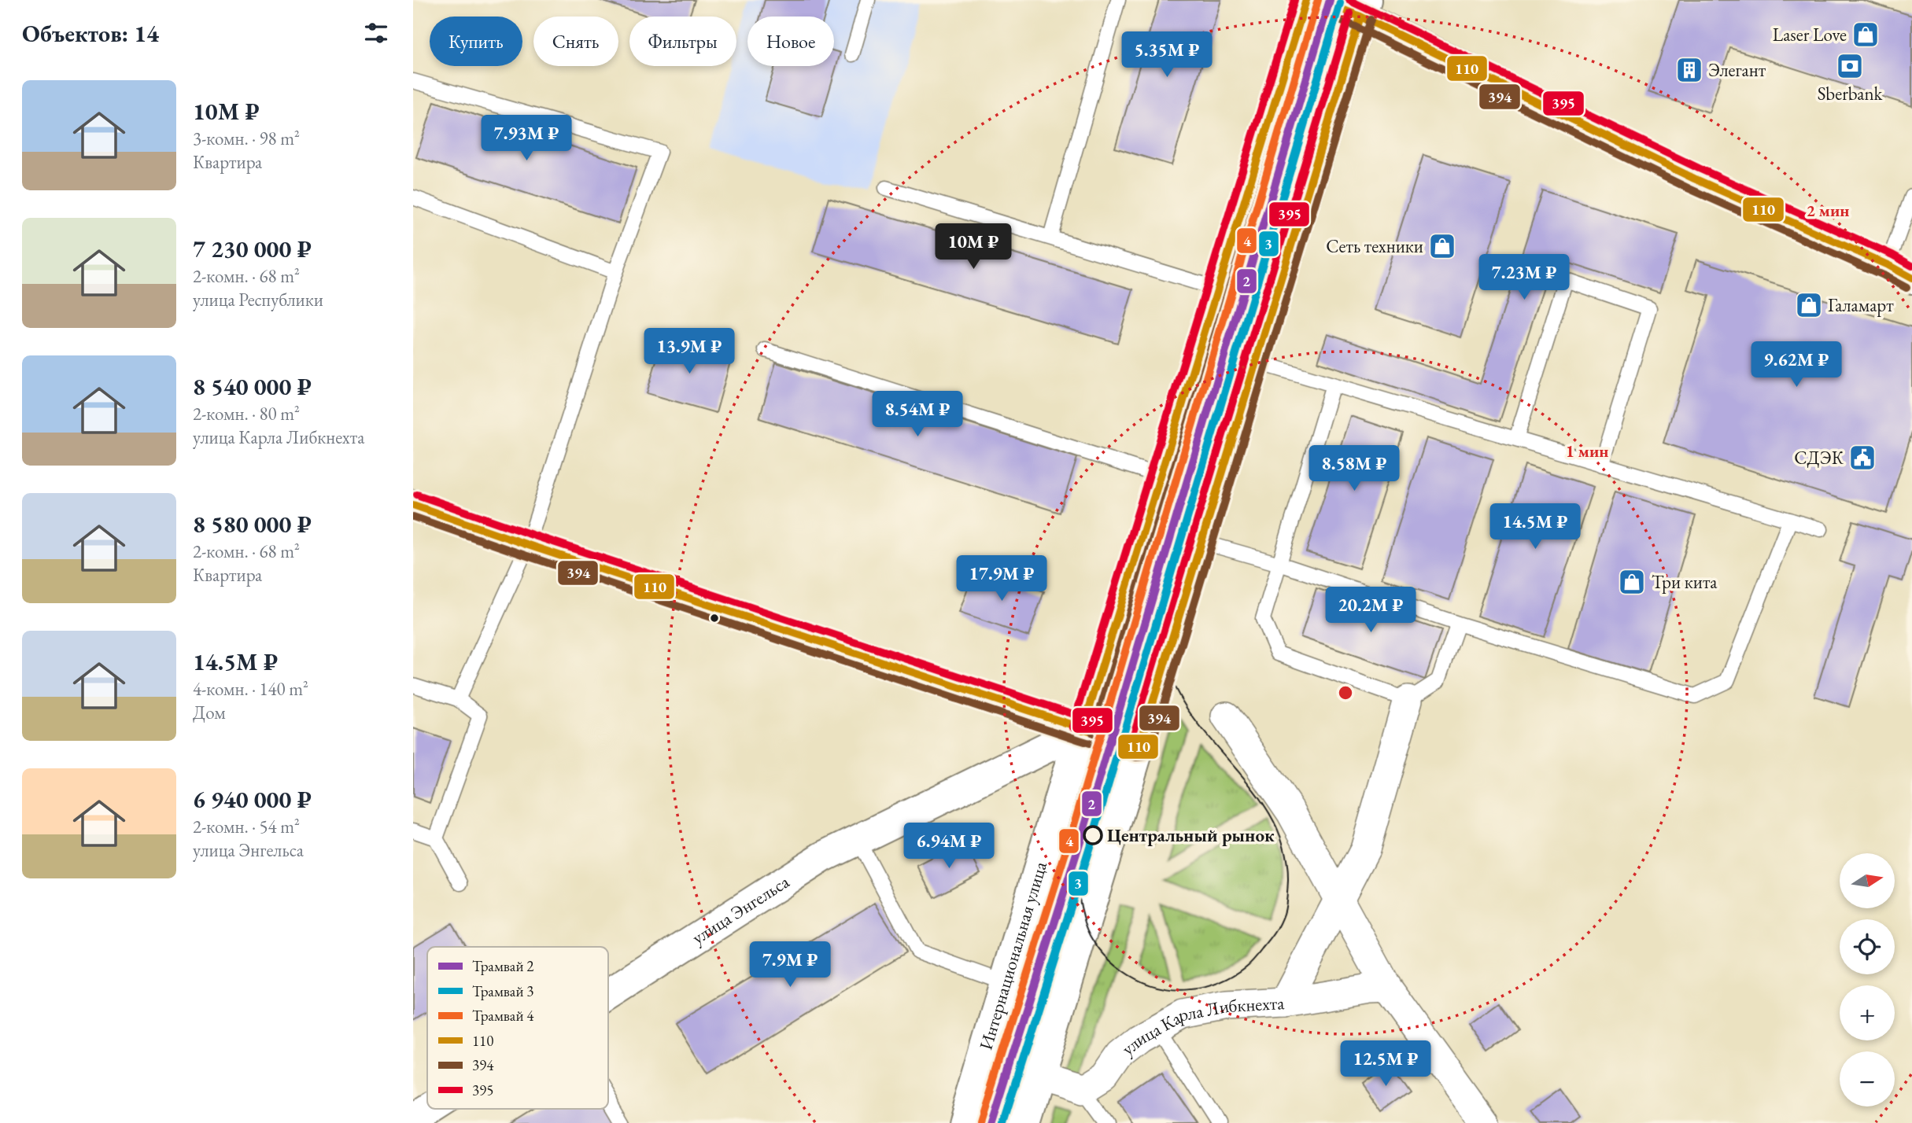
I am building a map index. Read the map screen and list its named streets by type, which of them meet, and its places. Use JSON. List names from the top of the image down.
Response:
{
  "streets": {
    "main road": ["улица Энгельса", "Интернациональная улица"],
    "street": ["улица Карла Либкнехта"]
  },
  "crossings": [
    ["улица Энгельса", "Интернациональная улица"]
  ],
  "places": {
    "shop": [
      "Laser Love",
      "Сеть техники",
      "Галамарт",
      "Три кита"
    ],
    "bank": ["Sberbank"],
    "building": ["Элегант"],
    "public building": ["СДЭК"],
    "other": ["Центральный рынок"]
  },
  "lines": [
    "tram line 2",
    "tram line 4",
    "transit line 110",
    "transit line 395",
    "tram line 3",
    "transit line 394"
  ],
  "legend": [
    "Трамвай 2",
    "Трамвай 3",
    "Трамвай 4",
    "110",
    "394",
    "395"
  ],
  "north": "right",
  "page": {
    "heading": "Объектов: 14",
    "chip": [
      "Купить",
      "Снять",
      "Фильтры",
      "Новое"
    ],
    "price": [
      "5.35M ₽",
      "7.93M ₽",
      "10M ₽",
      "7.23M ₽",
      "13.9M ₽",
      "9.62M ₽",
      "8.54M ₽",
      "8.58M ₽",
      "14.5M ₽",
      "17.9M ₽",
      "20.2M ₽",
      "6.94M ₽",
      "7.9M ₽",
      "12.5M ₽"
    ],
    "list": [
      {
        "name": "10M ₽",
        "note": "3-комн. · 98 m² · Квартира"
      },
      {
        "name": "7 230 000 ₽",
        "note": "2-комн. · 68 m² · улица Республики"
      },
      {
        "name": "8 540 000 ₽",
        "note": "2-комн. · 80 m² · улица Карла Либкнехта"
      },
      {
        "name": "8 580 000 ₽",
        "note": "2-комн. · 68 m² · Квартира"
      },
      {
        "name": "14.5M ₽",
        "note": "4-комн. · 140 m² · Дом"
      },
      {
        "name": "6 940 000 ₽",
        "note": "2-комн. · 54 m² · улица Энгельса"
      }
    ],
    "map_buttons": ["+", "−"]
  },
  "rings": ["2 мин", "1 мин"]
}
